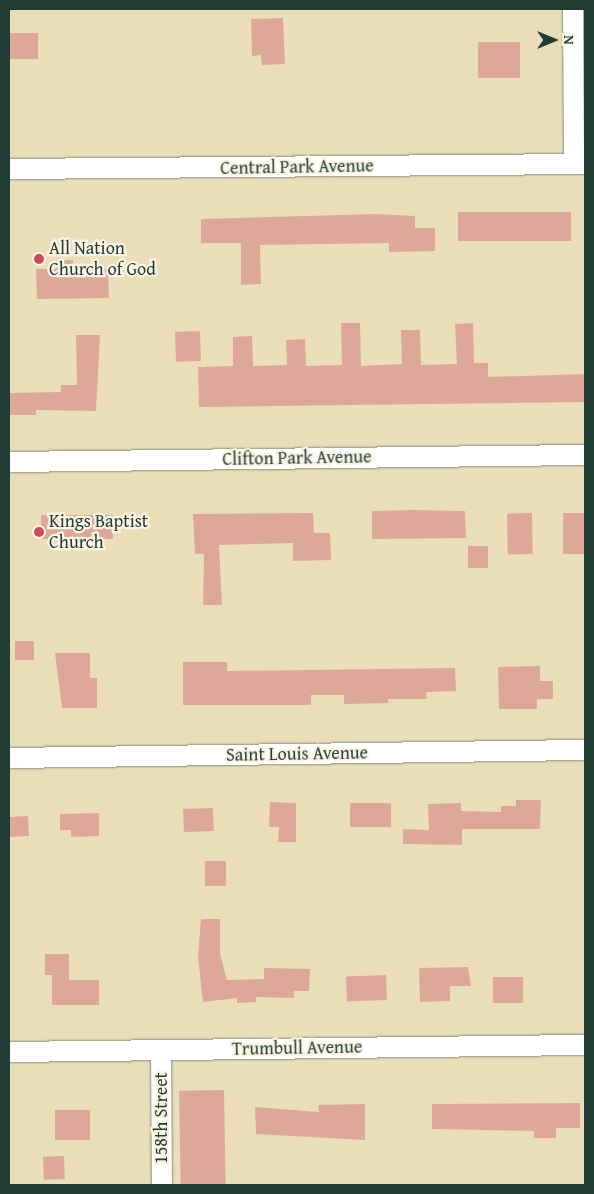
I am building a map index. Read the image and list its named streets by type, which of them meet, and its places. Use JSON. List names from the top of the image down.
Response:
{
  "streets": {
    "street": [
      "Central Park Avenue",
      "Clifton Park Avenue",
      "Saint Louis Avenue",
      "Trumbull Avenue",
      "158th Street"
    ]
  },
  "crossings": [
    ["Trumbull Avenue", "158th Street"]
  ],
  "places": ["All Nation Church of God", "Kings Baptist Church"],
  "north": "right"
}
